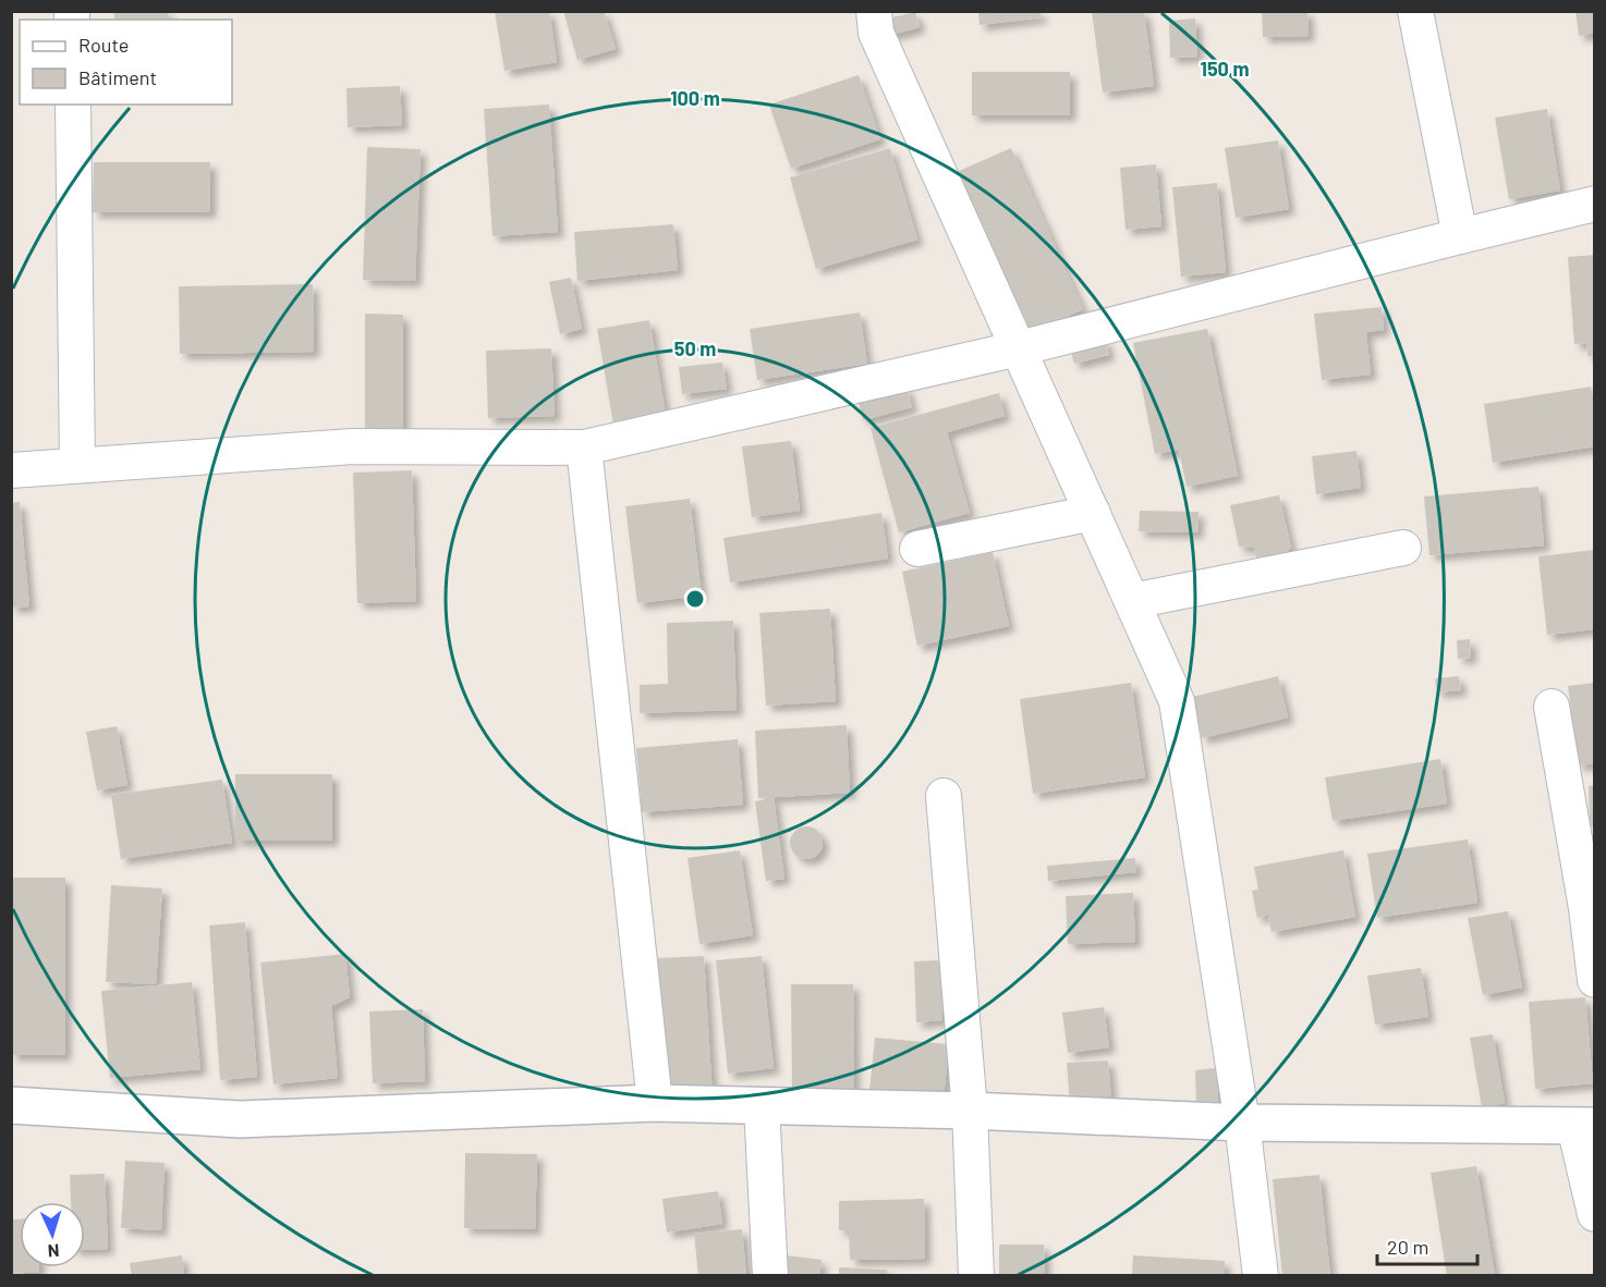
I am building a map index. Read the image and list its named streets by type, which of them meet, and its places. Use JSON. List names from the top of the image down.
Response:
{
  "legend": ["Route", "Bâtiment"],
  "scale_bar": "20 m",
  "north": "bottom",
  "rings": ["150 m", "100 m", "50 m"]
}
